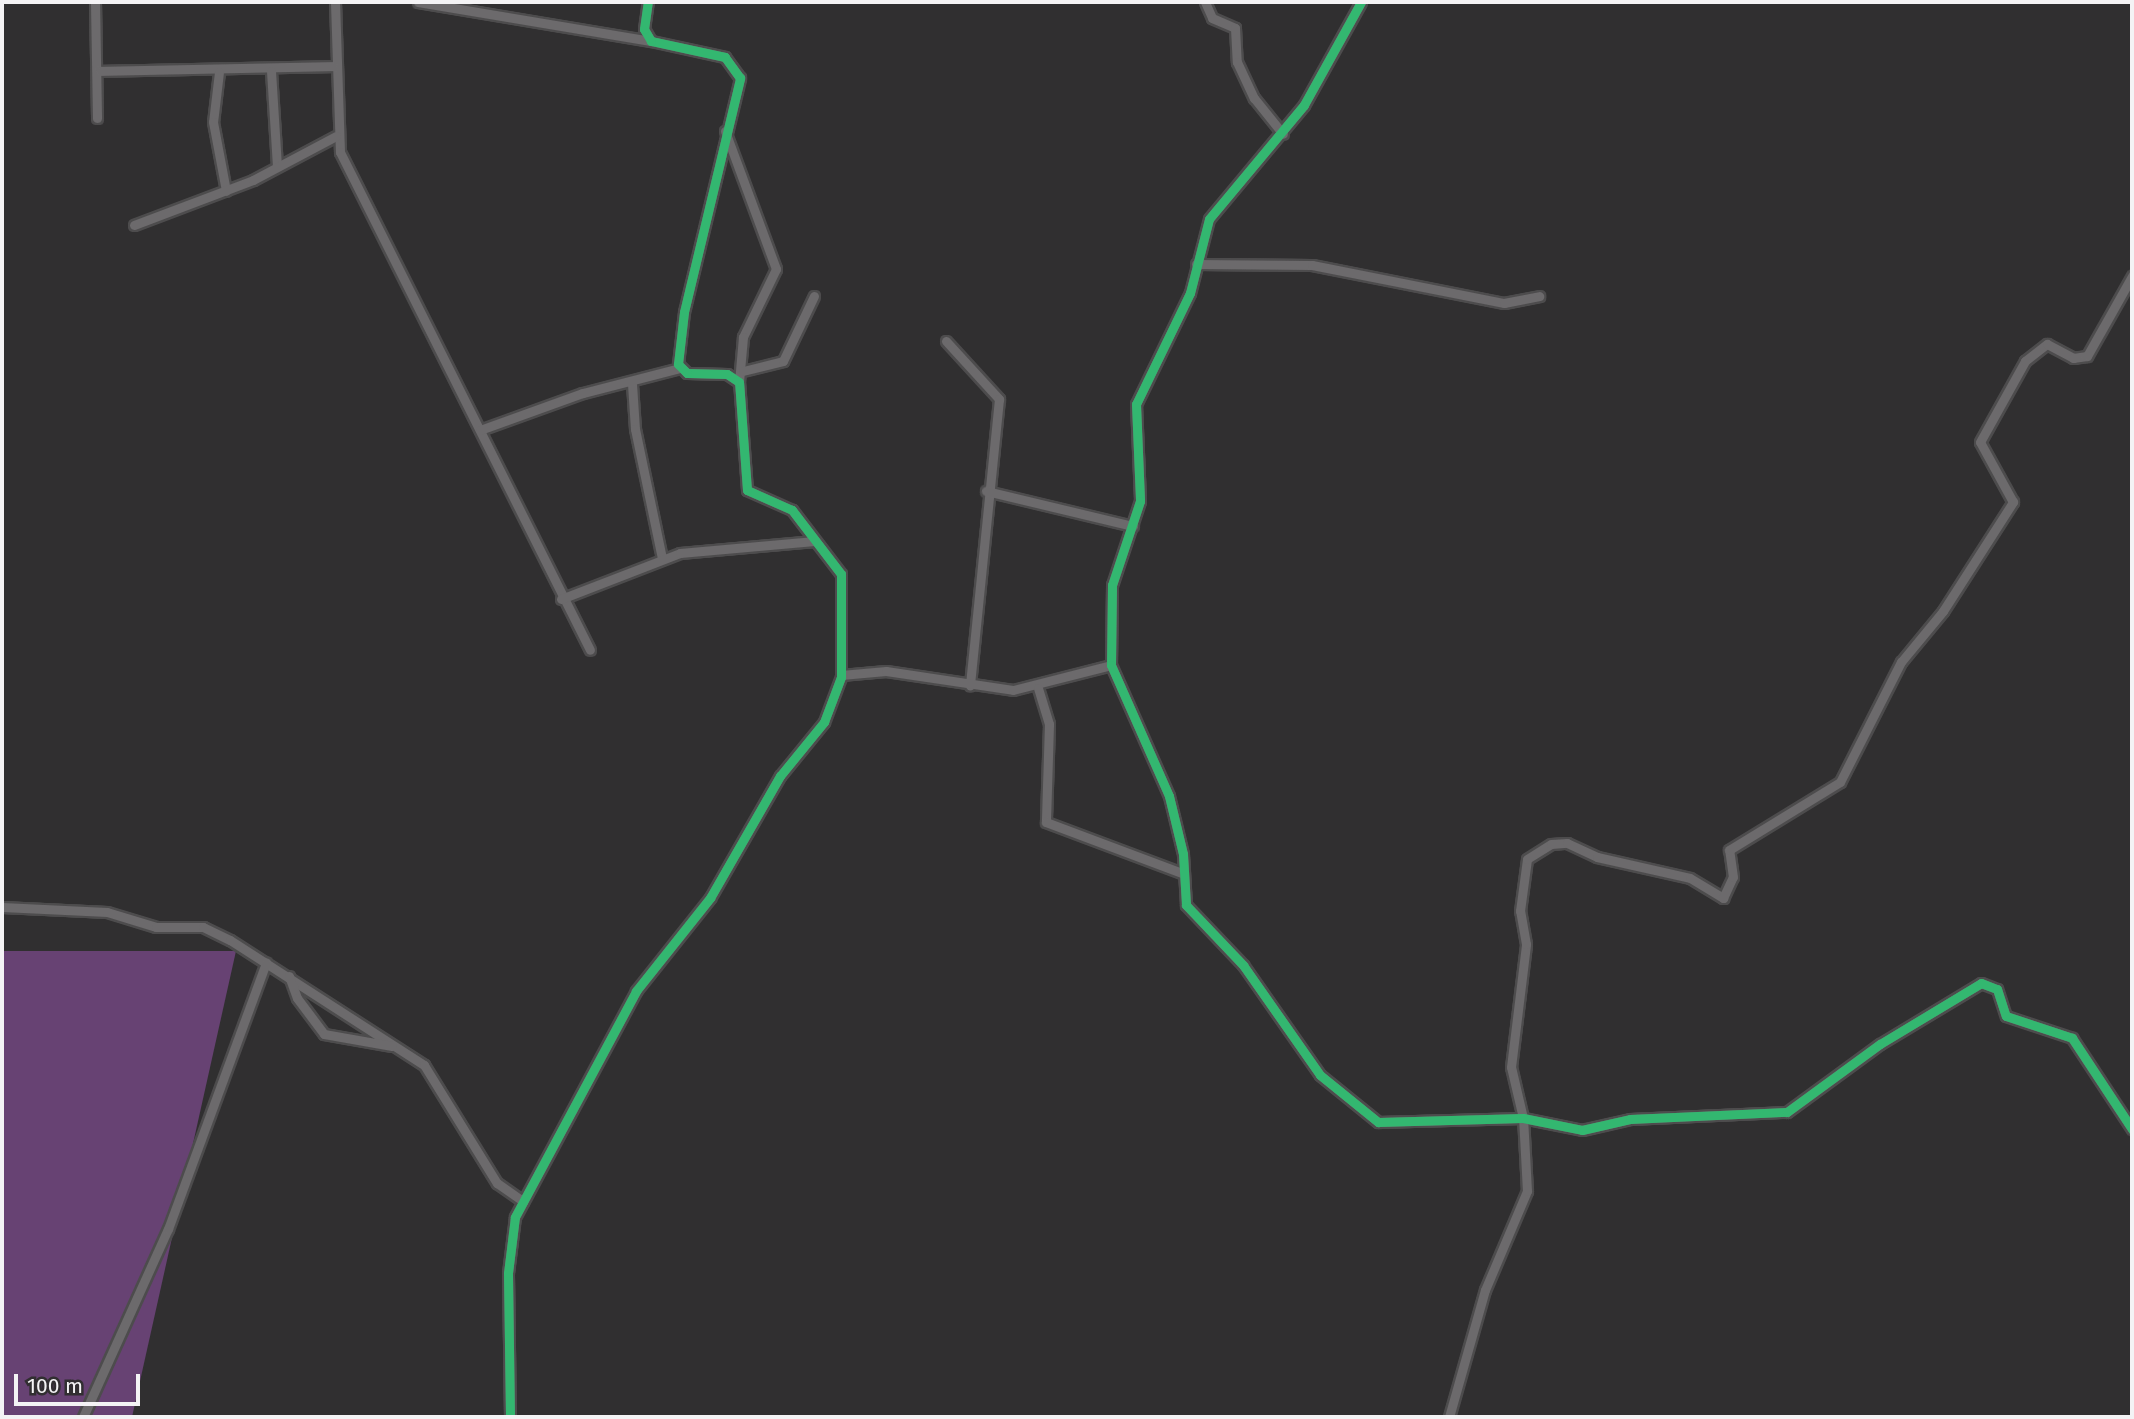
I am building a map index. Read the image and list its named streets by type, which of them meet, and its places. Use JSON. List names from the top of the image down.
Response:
{
  "scale_bar": "100 m"
}
